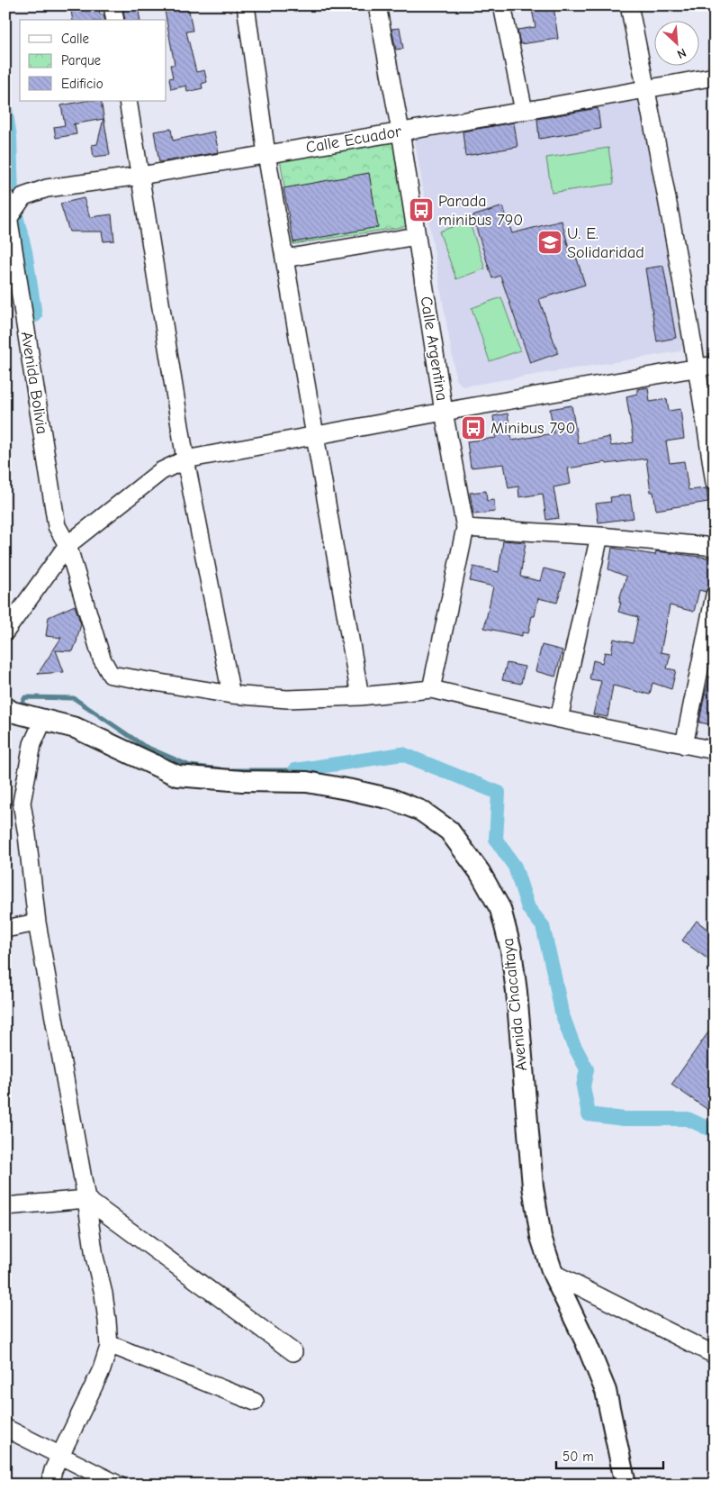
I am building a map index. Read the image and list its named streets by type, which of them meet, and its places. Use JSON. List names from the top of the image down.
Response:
{
  "streets": {
    "street": [
      "Calle Ecuador",
      "Calle Argentina",
      "Avenida Bolivia",
      "Avenida Chacaltaya"
    ]
  },
  "crossings": [
    ["Calle Ecuador", "Calle Argentina"],
    ["Calle Ecuador", "Avenida Bolivia"],
    ["Calle Argentina", "Avenida Bolivia"]
  ],
  "places": {
    "bus stop": ["Parada minibus 790", "Minibus 790"],
    "school or university": ["U. E. Solidaridad"]
  },
  "legend": ["Calle", "Parque", "Edificio"],
  "scale_bar": "50 m",
  "north": "bottom right"
}
